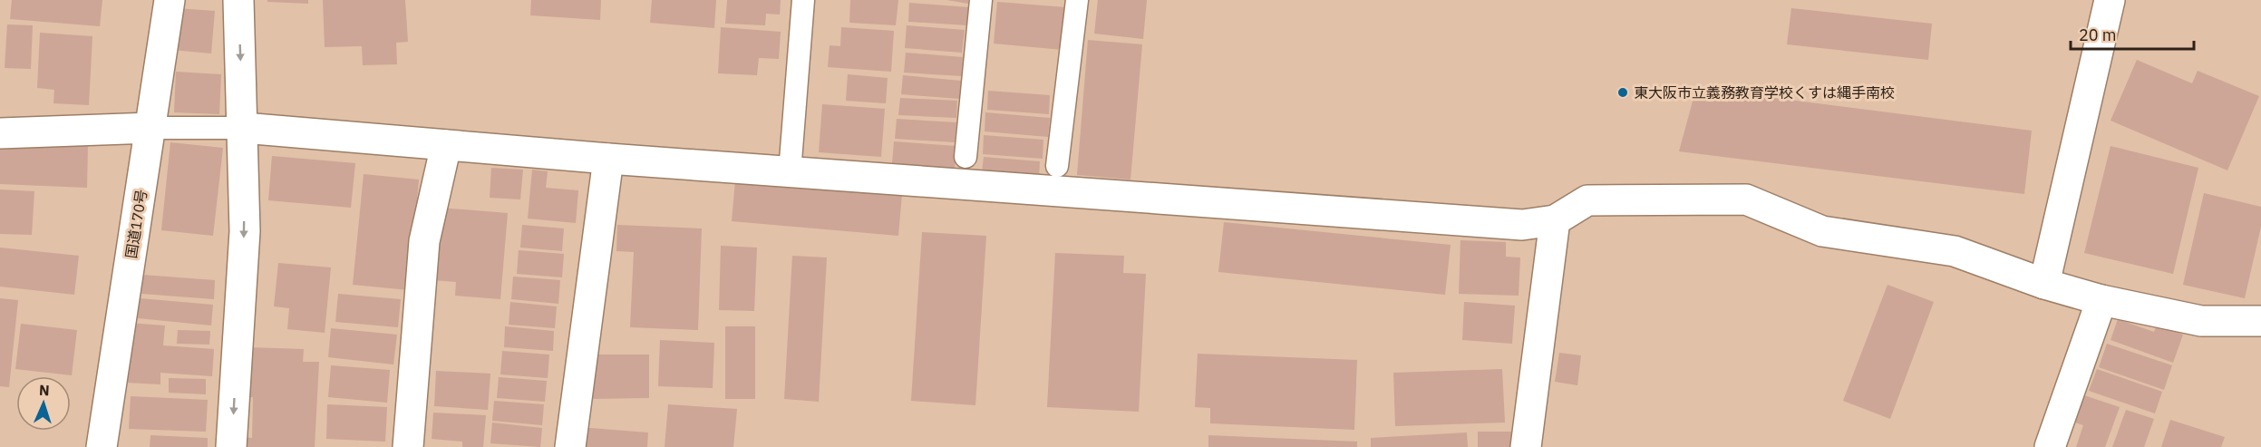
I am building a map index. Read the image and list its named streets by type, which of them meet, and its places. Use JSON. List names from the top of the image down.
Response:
{
  "streets": {
    "main road": ["国道170号"]
  },
  "places": ["東大阪市立義務教育学校くすは縄手南校"],
  "scale_bar": "20 m",
  "north": "top"
}
